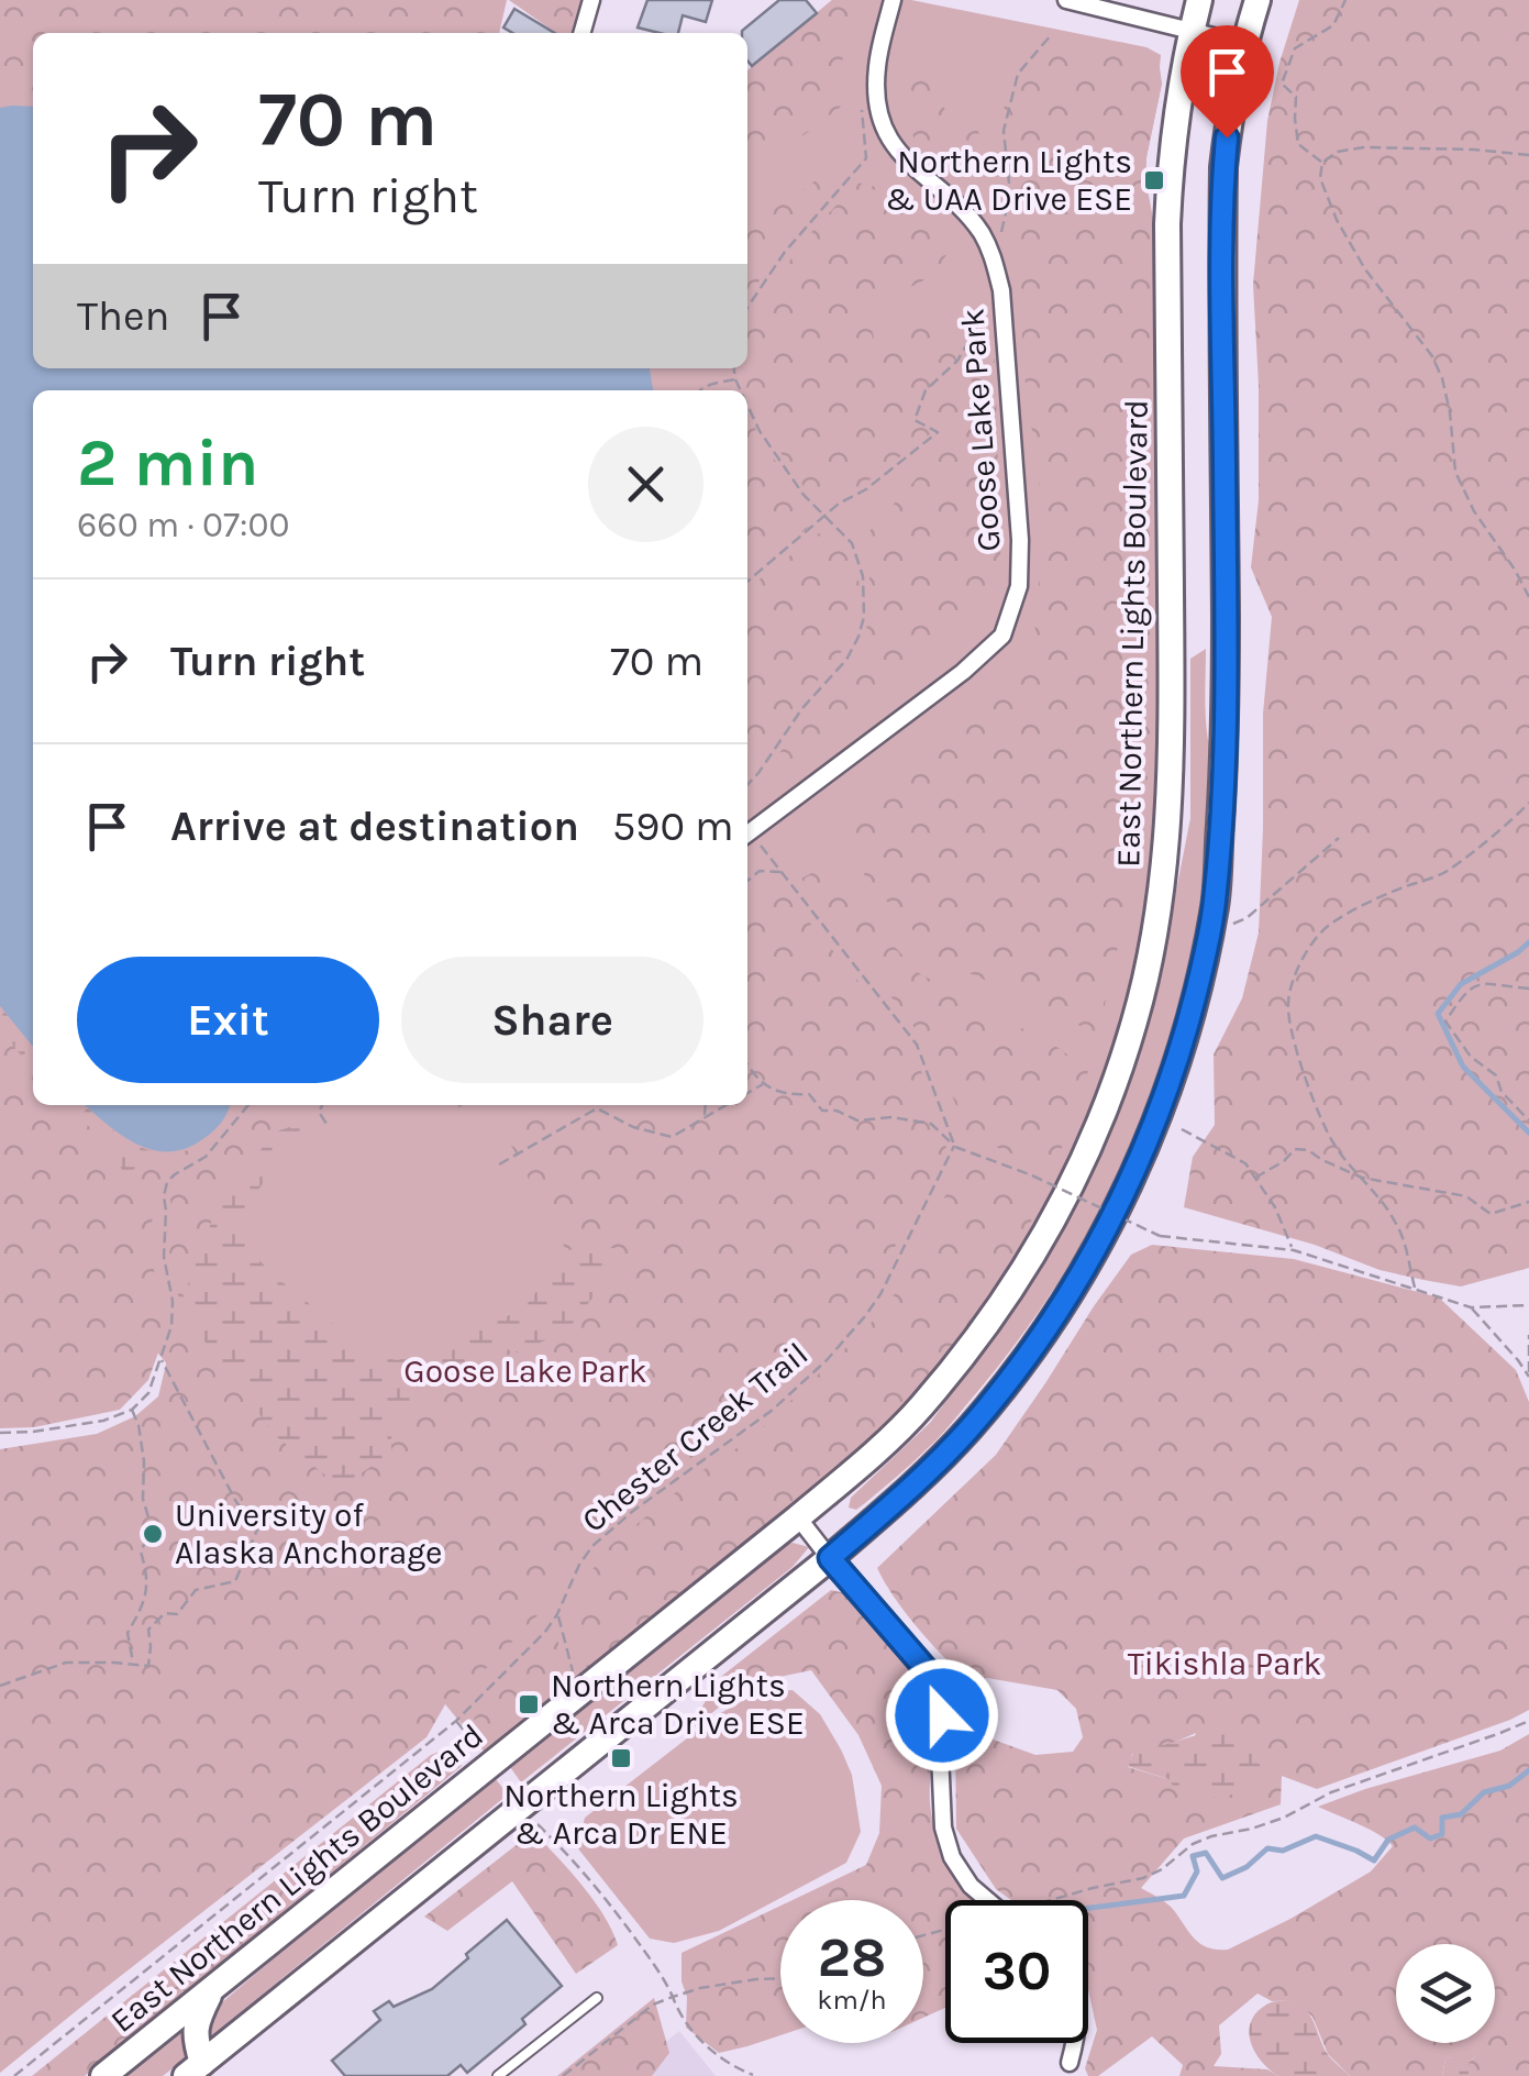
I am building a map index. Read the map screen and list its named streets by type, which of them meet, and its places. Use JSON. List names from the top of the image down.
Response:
{
  "streets": {
    "main road": ["East Northern Lights Boulevard"],
    "street": ["Goose Lake Park"],
    "path": ["Chester Creek Trail"]
  },
  "parks": ["Goose Lake Park", "Tikishla Park"],
  "places": {
    "transit": ["Northern Lights & UAA Drive ESE", "Northern Lights & Arca Drive ESE", "Northern Lights & Arca Dr ENE"],
    "other": ["University of Alaska Anchorage"]
  },
  "page": {
    "turn": ["70 m", "Turn right"],
    "then": "Then",
    "heading": ["2 min", "660 m · 07:00"],
    "list": [
      {
        "name": "Turn right",
        "value": "70 m"
      },
      {
        "name": "Arrive at destination",
        "value": "590 m"
      }
    ],
    "buttons": ["Exit", "Share"],
    "speed": "28 km/h",
    "limit": "30"
  }
}
